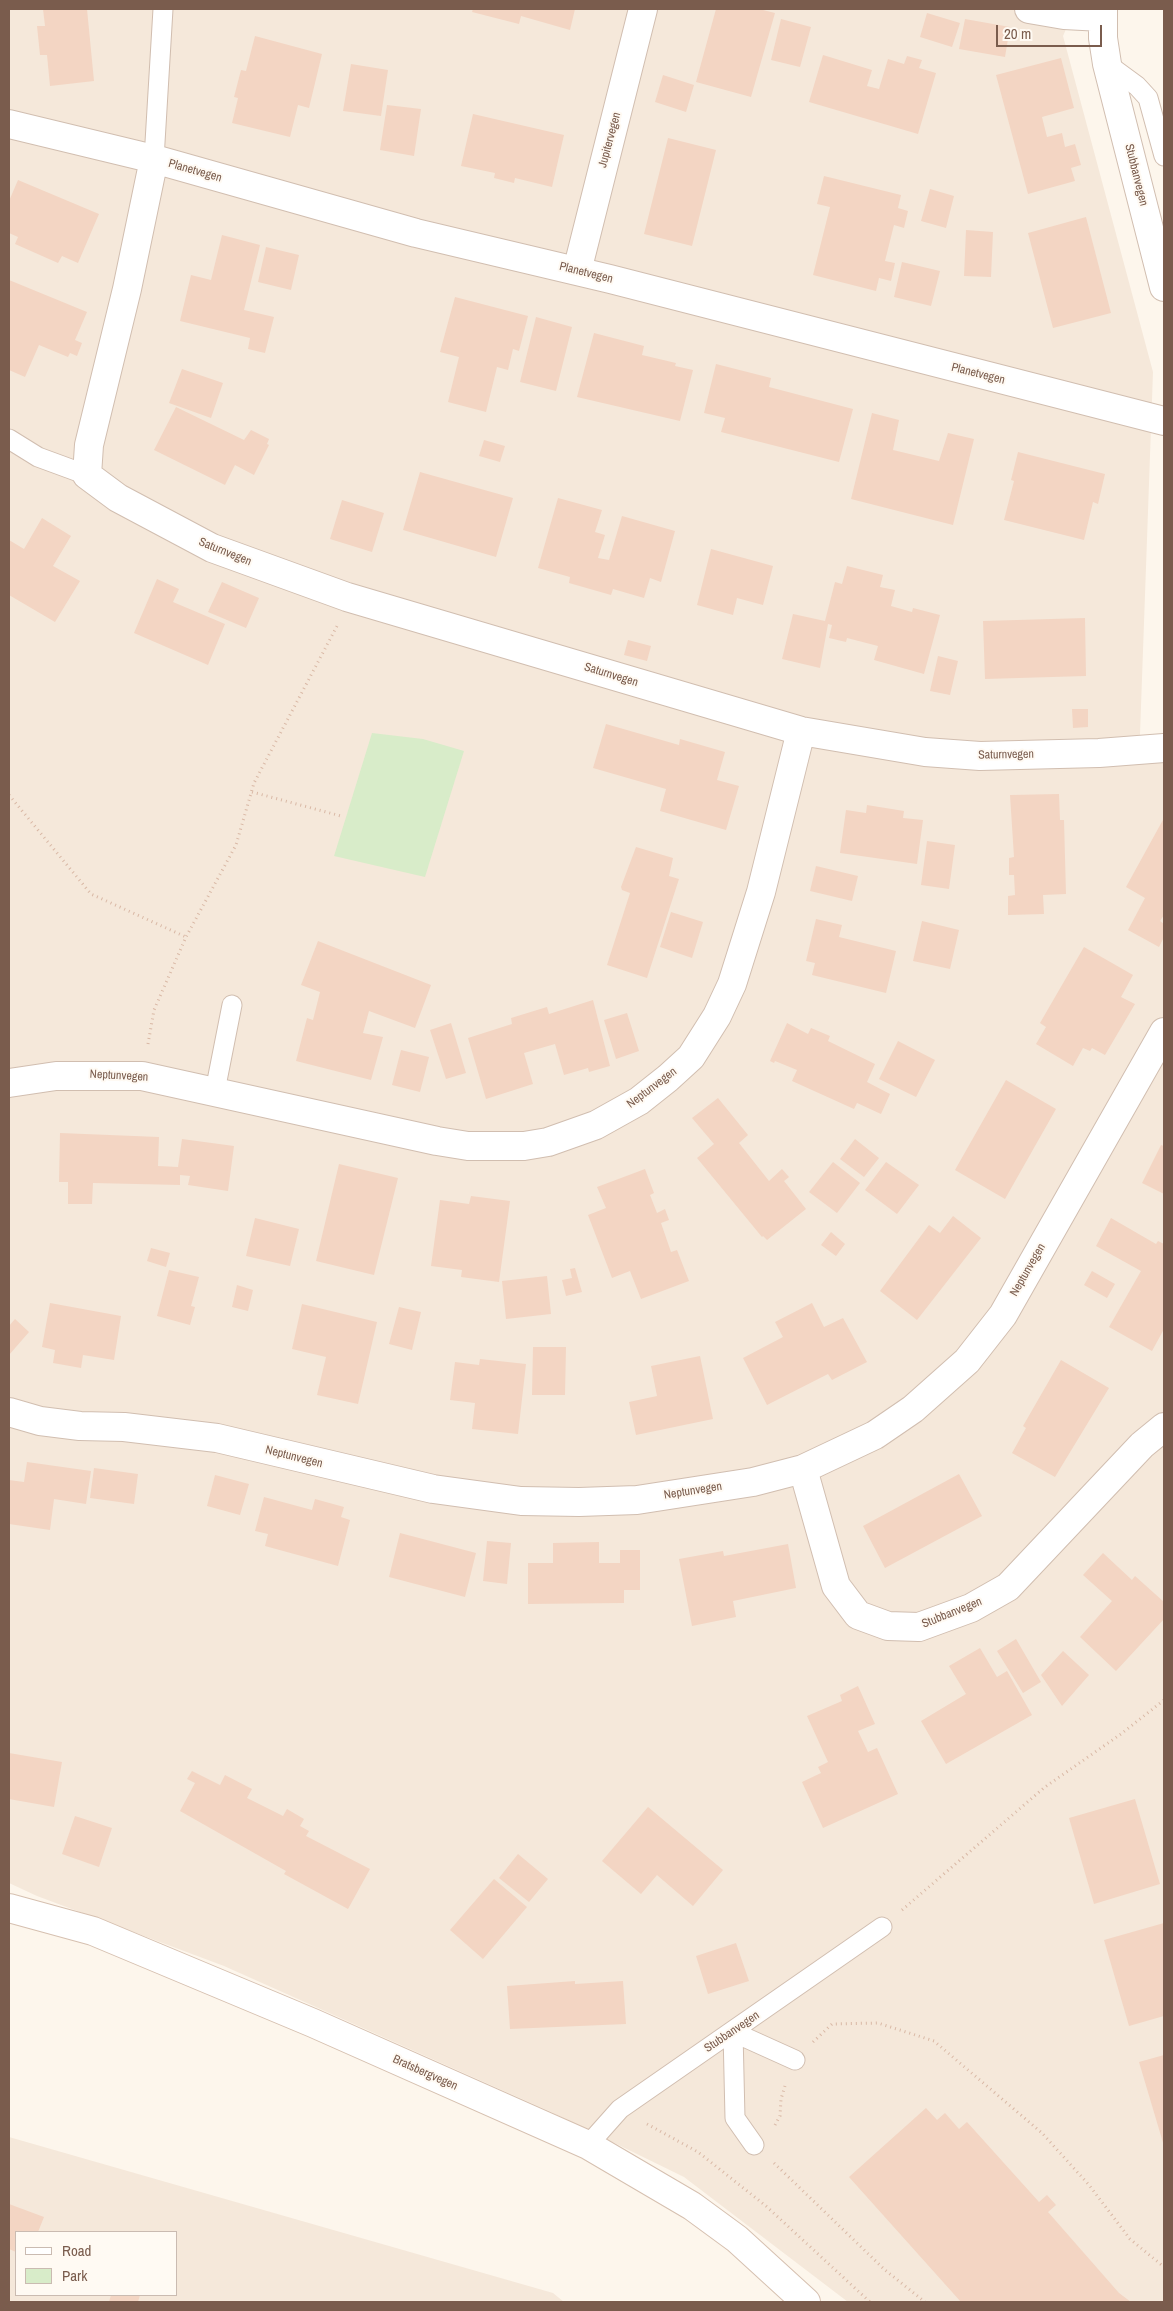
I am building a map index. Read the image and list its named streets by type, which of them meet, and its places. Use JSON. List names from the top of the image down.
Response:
{
  "streets": {
    "street": [
      "Jupitervegen",
      "Planetvegen",
      "Stubbanvegen",
      "Saturnvegen",
      "Neptunvegen",
      "Bratsbergvegen"
    ]
  },
  "crossings": [
    ["Jupitervegen", "Planetvegen"],
    ["Stubbanvegen", "Neptunvegen"],
    ["Stubbanvegen", "Bratsbergvegen"],
    ["Saturnvegen", "Neptunvegen"]
  ],
  "legend": ["Road", "Park"],
  "scale_bar": "20 m"
}
